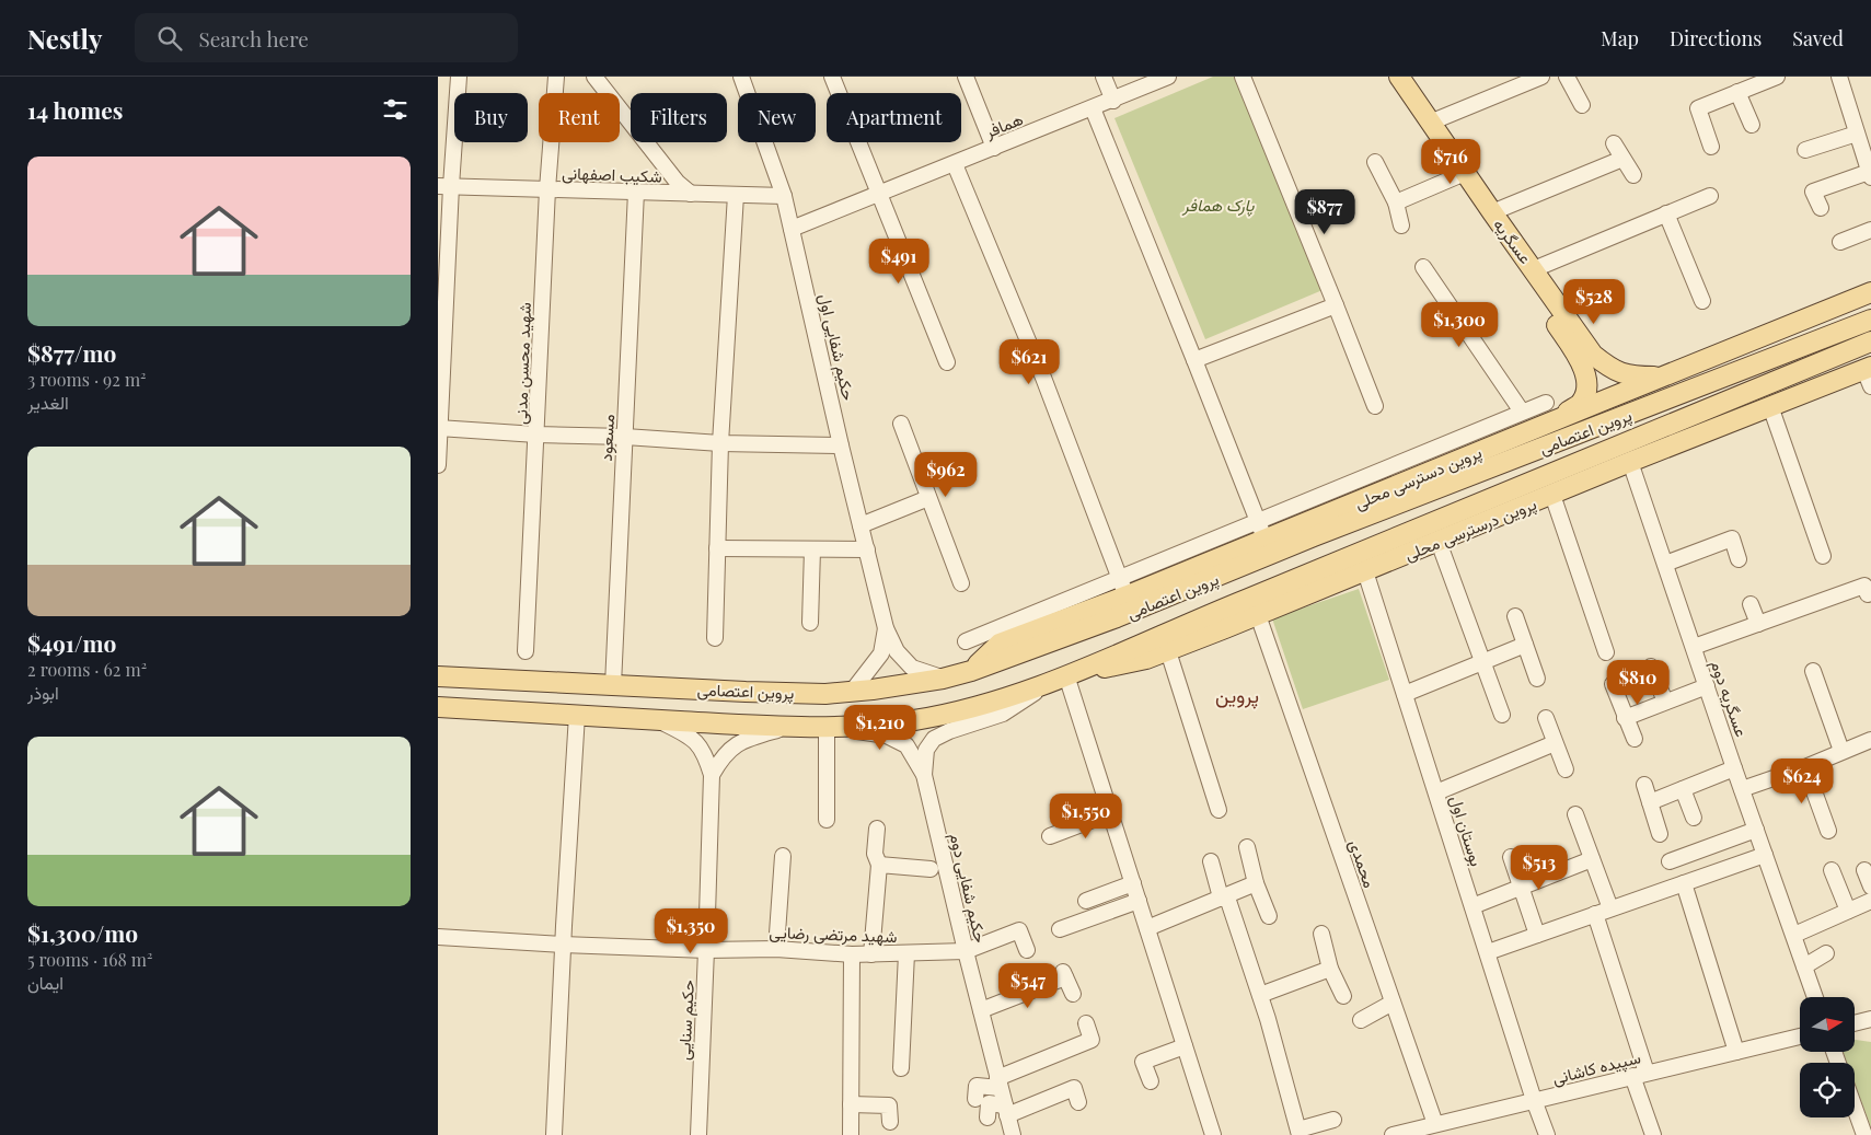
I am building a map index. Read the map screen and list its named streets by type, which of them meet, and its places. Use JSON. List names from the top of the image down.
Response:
{
  "streets": {
    "main road": [
      "عسگریه",
      "پروین اعتصامی",
      "پروین دسترسی محلی",
      "پروین درسترسی محلی"
    ],
    "street": [
      "همافر",
      "شکیب اصفهانی",
      "حکیم شفایی اول",
      "شهید محسن مدنی",
      "مسعود",
      "عسگریه دوم",
      "بوستان اول",
      "محمدی",
      "حکیم شفایی دوم",
      "شهید مرتضی رضایی",
      "حکیم سنایی",
      "سپیده کاشانی"
    ]
  },
  "crossings": [
    ["همافر", "حکیم شفایی اول"],
    ["شکیب اصفهانی", "حکیم شفایی اول"],
    ["شکیب اصفهانی", "شهید محسن مدنی"],
    ["شکیب اصفهانی", "مسعود"],
    ["عسگریه", "پروین دسترسی محلی"],
    ["پروین اعتصامی", "مسعود"],
    ["پروین اعتصامی", "پروین دسترسی محلی"],
    ["پروین اعتصامی", "پروین درسترسی محلی"],
    ["پروین درسترسی محلی", "عسگریه دوم"],
    ["پروین درسترسی محلی", "بوستان اول"],
    ["پروین درسترسی محلی", "محمدی"],
    ["بوستان اول", "سپیده کاشانی"],
    ["محمدی", "سپیده کاشانی"],
    ["حکیم شفایی دوم", "شهید مرتضی رضایی"],
    ["شهید مرتضی رضایی", "حکیم سنایی"]
  ],
  "districts": ["پروین"],
  "parks": ["پارک همافر"],
  "north": "right",
  "page": {
    "header": "Nestly",
    "search": "Search here",
    "nav": ["Map", "Directions", "Saved"],
    "heading": "14 homes",
    "chip": [
      "Buy",
      "Rent",
      "Filters",
      "New",
      "Apartment"
    ],
    "price": [
      "$716",
      "$877",
      "$491",
      "$528",
      "$1,300",
      "$621",
      "$962",
      "$810",
      "$1,210",
      "$624",
      "$1,550",
      "$513",
      "$1,350",
      "$547"
    ],
    "list": [
      {
        "name": "$877/mo",
        "note": "3 rooms · 92 m² · الغدیر"
      },
      {
        "name": "$491/mo",
        "note": "2 rooms · 62 m² · ابوذر"
      },
      {
        "name": "$1,300/mo",
        "note": "5 rooms · 168 m² · ایمان"
      }
    ]
  }
}
